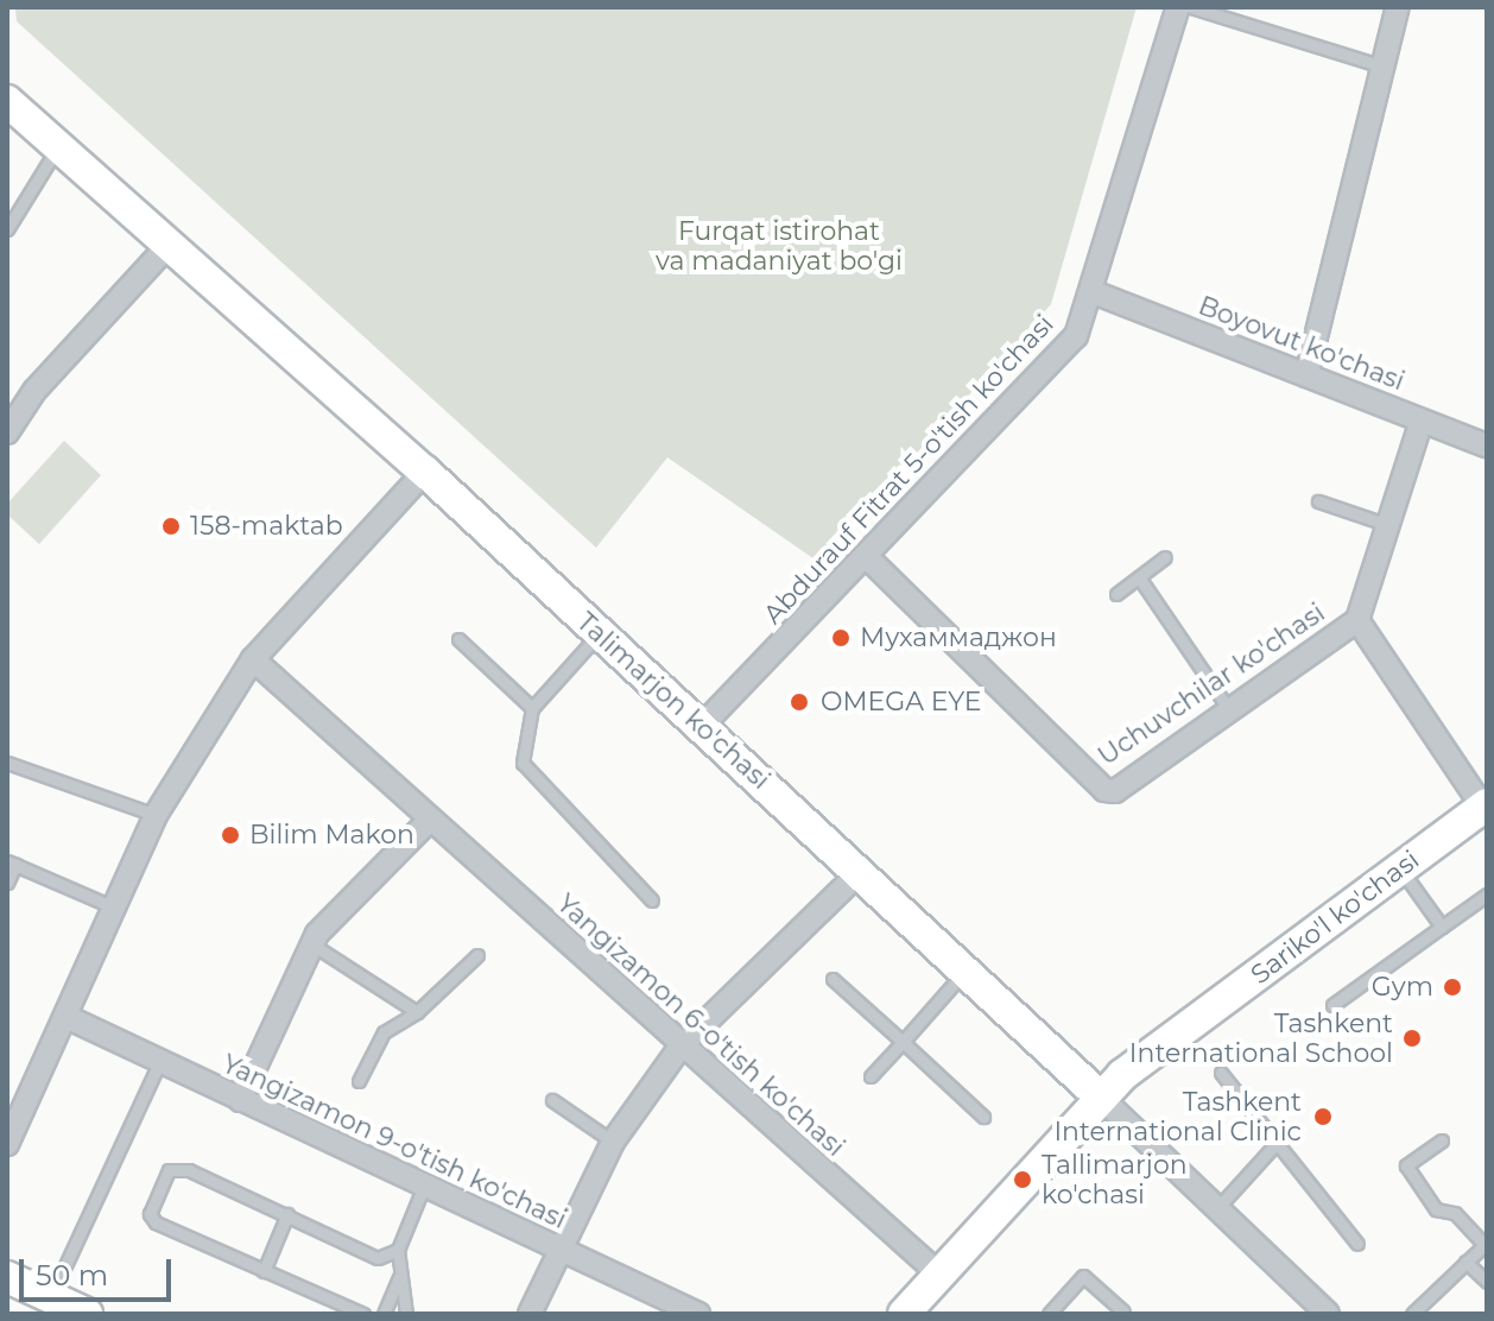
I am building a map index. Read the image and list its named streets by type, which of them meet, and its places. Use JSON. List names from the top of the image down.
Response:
{
  "streets": {
    "street": [
      "Boyovut ko'chasi",
      "Abdurauf Fitrat 5-o'tish ko'chasi",
      "Uchuvchilar ko'chasi",
      "Talimarjon ko'chasi",
      "Sariko'l ko'chasi",
      "Yangizamon 6-o'tish ko'chasi",
      "Yangizamon 9-o'tish ko'chasi"
    ]
  },
  "crossings": [
    ["Boyovut ko'chasi", "Abdurauf Fitrat 5-o'tish ko'chasi"],
    ["Boyovut ko'chasi", "Uchuvchilar ko'chasi"],
    ["Abdurauf Fitrat 5-o'tish ko'chasi", "Uchuvchilar ko'chasi"],
    ["Abdurauf Fitrat 5-o'tish ko'chasi", "Talimarjon ko'chasi"],
    ["Talimarjon ko'chasi", "Sariko'l ko'chasi"],
    ["Sariko'l ko'chasi", "Yangizamon 6-o'tish ko'chasi"]
  ],
  "parks": ["Furqat istirohat va madaniyat bo'gi"],
  "places": [
    "158-maktab",
    "Мухаммаджон",
    "OMEGA EYE",
    "Bilim Makon",
    "Gym",
    "Tashkent International School",
    "Tashkent International Clinic",
    "Tallimarjon ko'chasi"
  ],
  "scale_bar": "50 m"
}
